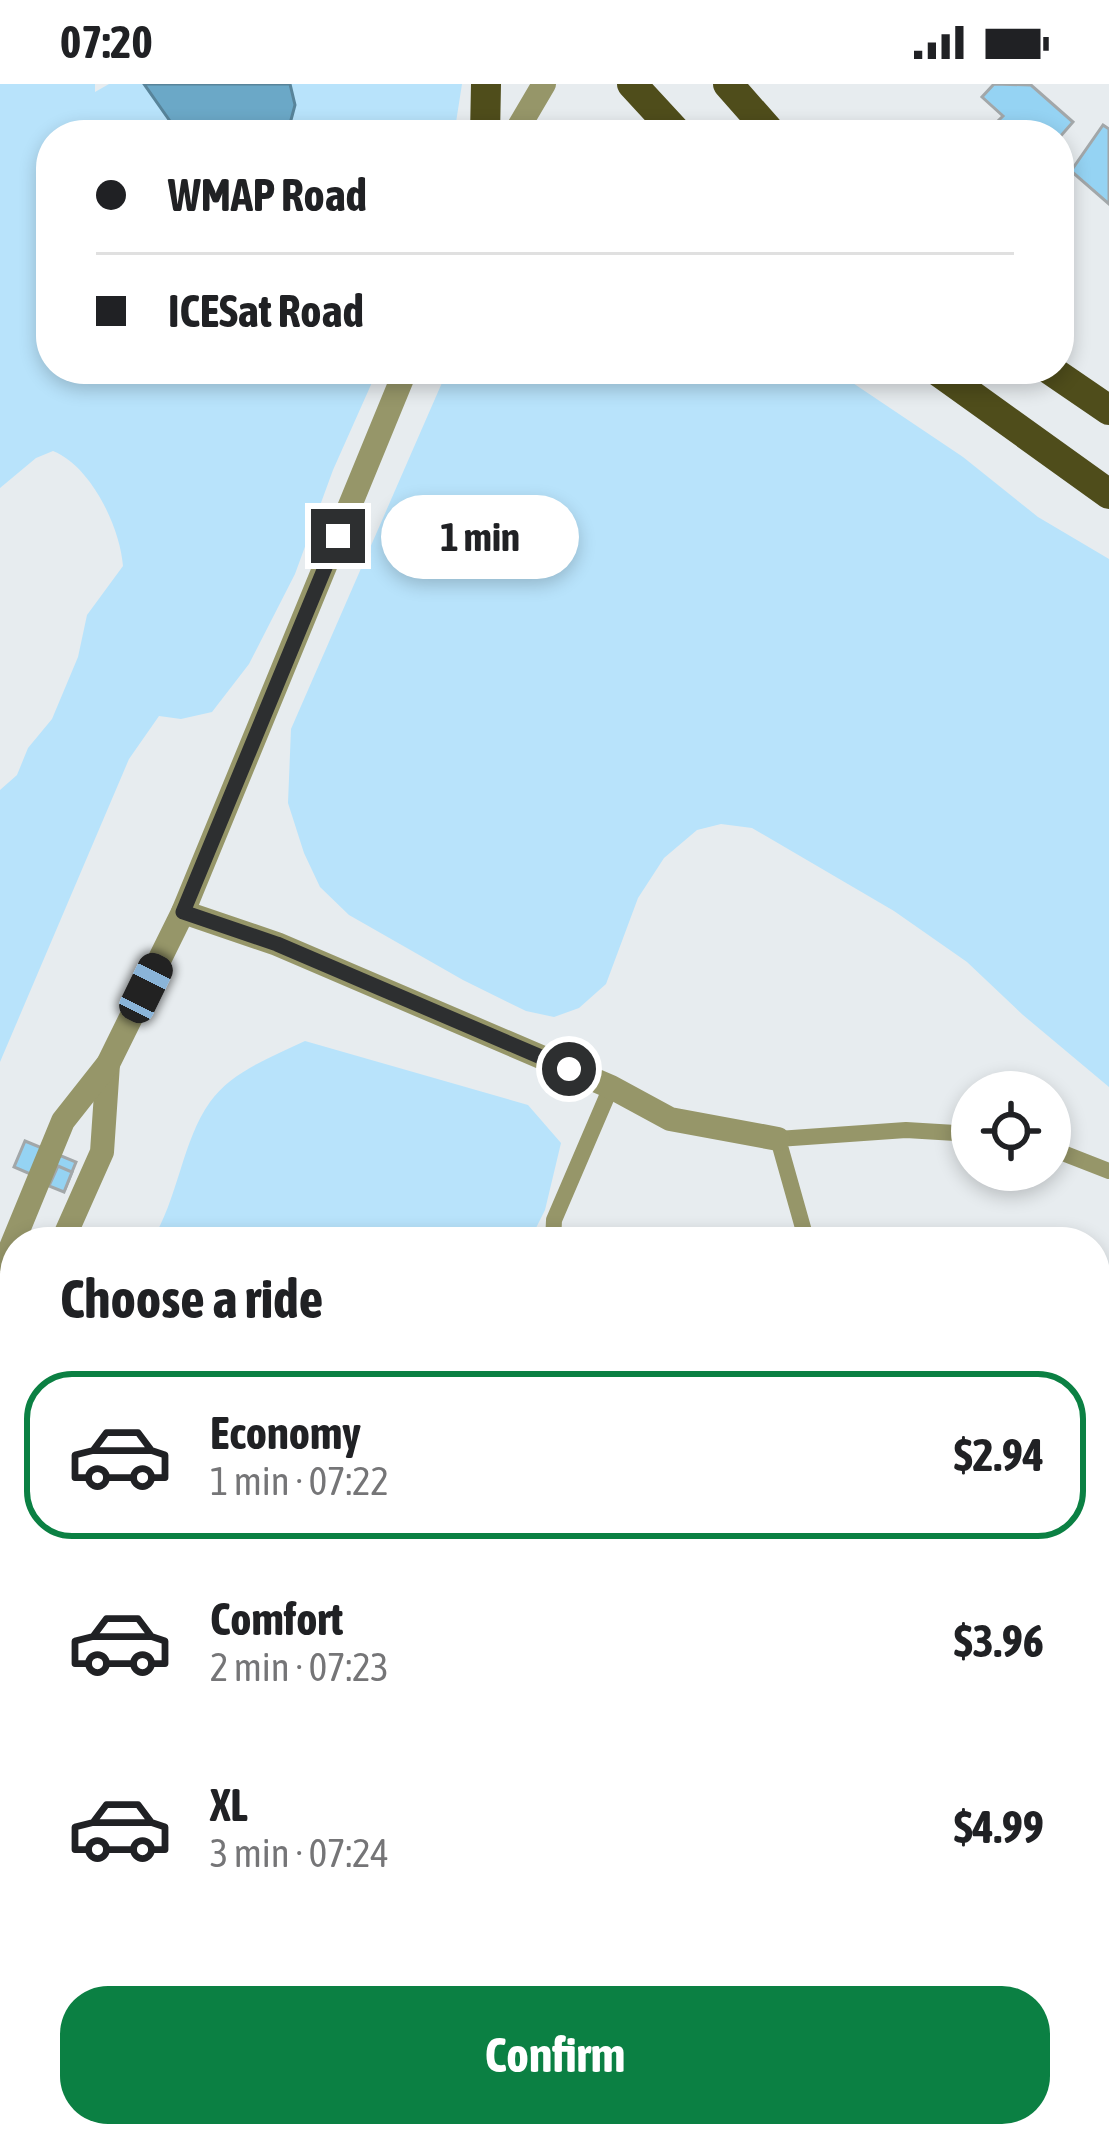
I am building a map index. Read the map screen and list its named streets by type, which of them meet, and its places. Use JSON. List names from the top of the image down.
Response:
{
  "page": {
    "status": "07:20",
    "banner": ["WMAP Road", "ICESat Road"],
    "bubble": "1 min",
    "heading": "Choose a ride",
    "list": [
      {
        "name": "Economy",
        "note": "1 min · 07:22",
        "value": "$2.94"
      },
      {
        "name": "Comfort",
        "note": "2 min · 07:23",
        "value": "$3.96"
      },
      {
        "name": "XL",
        "note": "3 min · 07:24",
        "value": "$4.99"
      }
    ],
    "buttons": "Confirm"
  }
}
